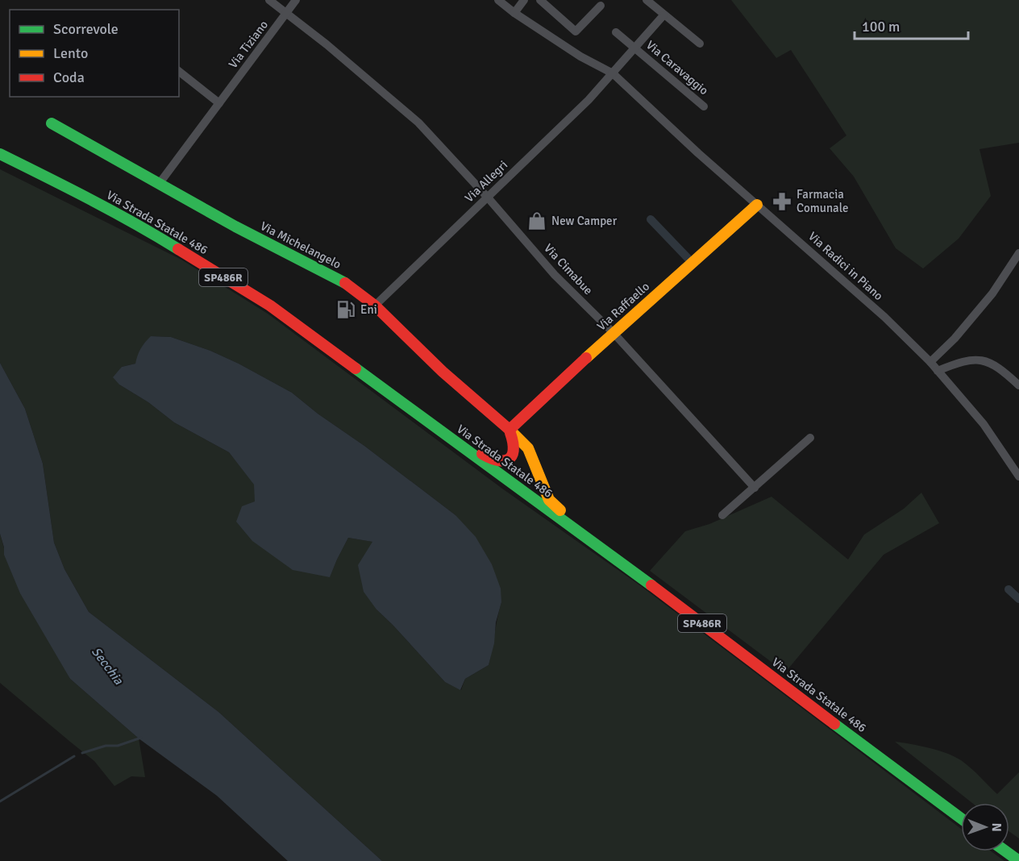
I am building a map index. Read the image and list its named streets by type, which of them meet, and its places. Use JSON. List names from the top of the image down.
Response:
{
  "streets": {
    "main road": [
      "Via Strada Statale 486",
      "Via Michelangelo",
      "SP486R",
      "Via Raffaello"
    ],
    "street": [
      "Via Tiziano",
      "Via Caravaggio",
      "Via Allegri",
      "Via Radici in Piano",
      "Via Cimabue"
    ]
  },
  "crossings": [
    ["Via Tiziano", "Via Michelangelo"],
    ["Via Tiziano", "Via Cimabue"],
    ["Via Caravaggio", "Via Allegri"],
    ["Via Caravaggio", "Via Radici in Piano"],
    ["Via Allegri", "Via Michelangelo"],
    ["Via Allegri", "Via Radici in Piano"],
    ["Via Allegri", "Via Cimabue"],
    ["Via Strada Statale 486", "Via Michelangelo"],
    ["Via Michelangelo", "Via Raffaello"],
    ["Via Radici in Piano", "Via Raffaello"],
    ["Via Cimabue", "Via Raffaello"]
  ],
  "water": ["Secchia"],
  "places": {
    "pharmacy": ["Farmacia Comunale"],
    "shop": ["New Camper"],
    "fuel station": ["Eni"]
  },
  "legend": ["Scorrevole", "Lento", "Coda"],
  "scale_bar": "100 m",
  "north": "right"
}
